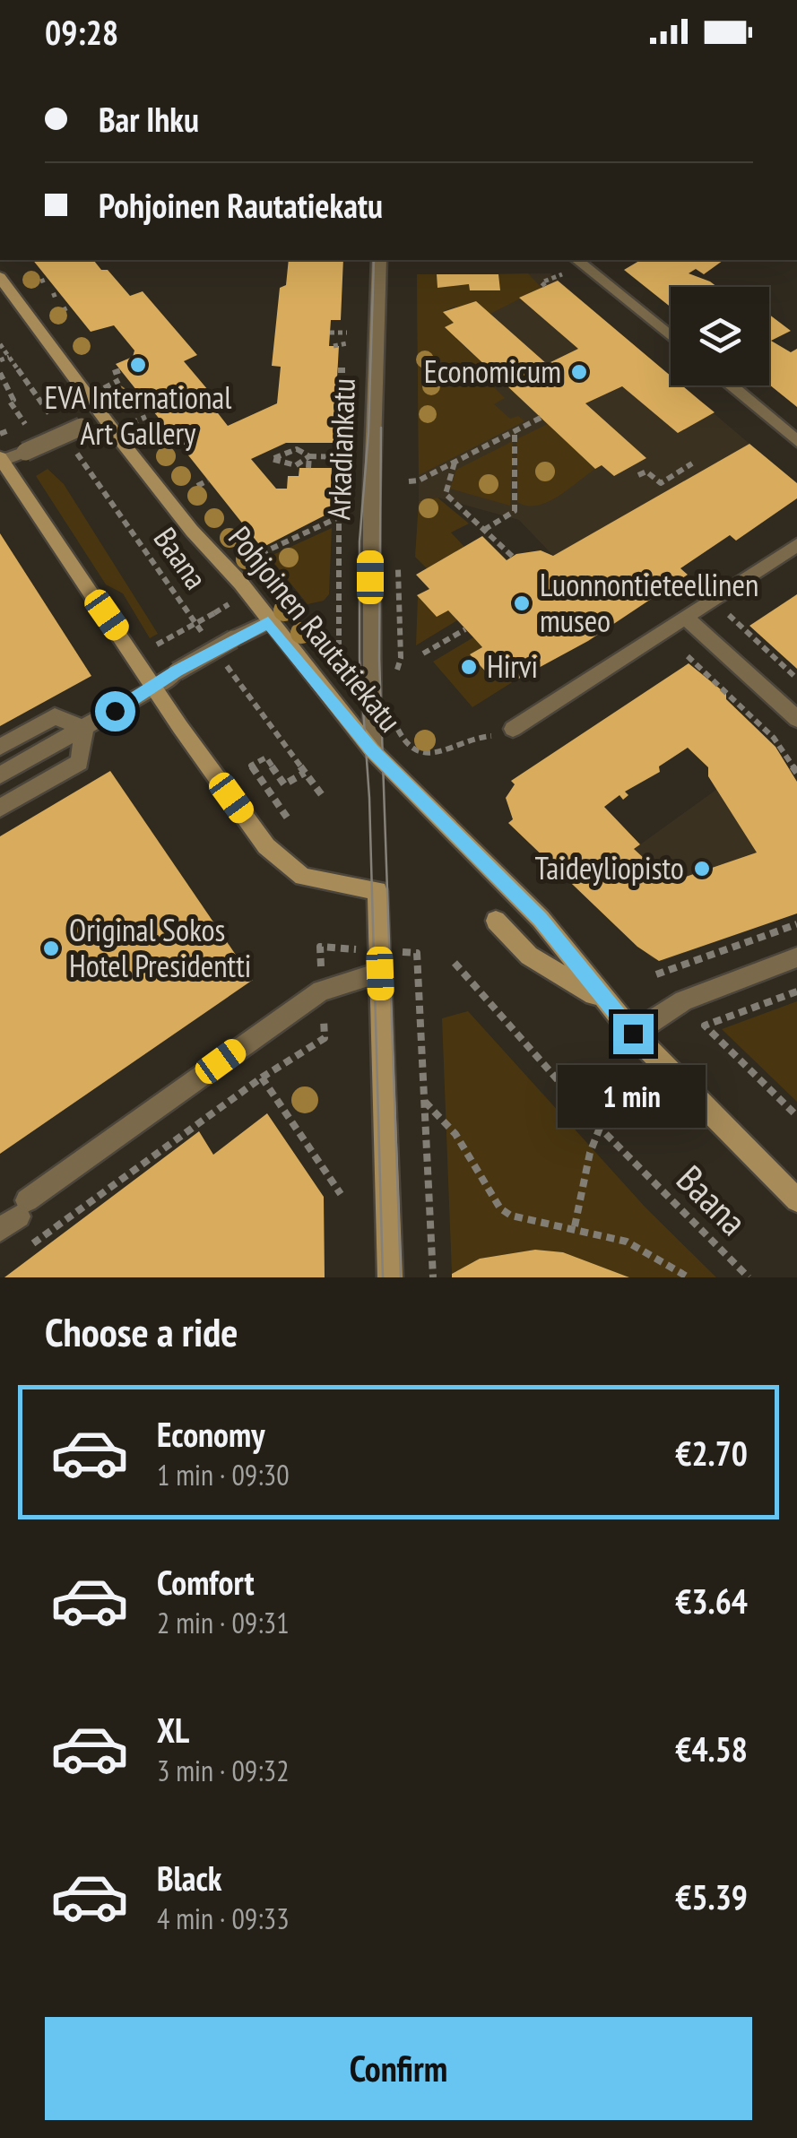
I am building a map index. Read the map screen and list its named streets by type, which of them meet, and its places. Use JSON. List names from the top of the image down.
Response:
{
  "streets": {
    "main road": ["Pohjoinen Rautatiekatu"],
    "street": ["Arkadiankatu"],
    "path": ["Baana"]
  },
  "crossings": [
    ["Arkadiankatu", "Pohjoinen Rautatiekatu"]
  ],
  "places": [
    "EVA International Art Gallery",
    "Economicum",
    "Luonnontieteellinen museo",
    "Hirvi",
    "Taideyliopisto",
    "Original Sokos Hotel Presidentti"
  ],
  "page": {
    "status": "09:28",
    "banner": ["Bar Ihku", "Pohjoinen Rautatiekatu"],
    "bubble": "1 min",
    "heading": "Choose a ride",
    "list": [
      {
        "name": "Economy",
        "note": "1 min · 09:30",
        "value": "€2.70"
      },
      {
        "name": "Comfort",
        "note": "2 min · 09:31",
        "value": "€3.64"
      },
      {
        "name": "XL",
        "note": "3 min · 09:32",
        "value": "€4.58"
      },
      {
        "name": "Black",
        "note": "4 min · 09:33",
        "value": "€5.39"
      }
    ],
    "buttons": "Confirm"
  }
}
